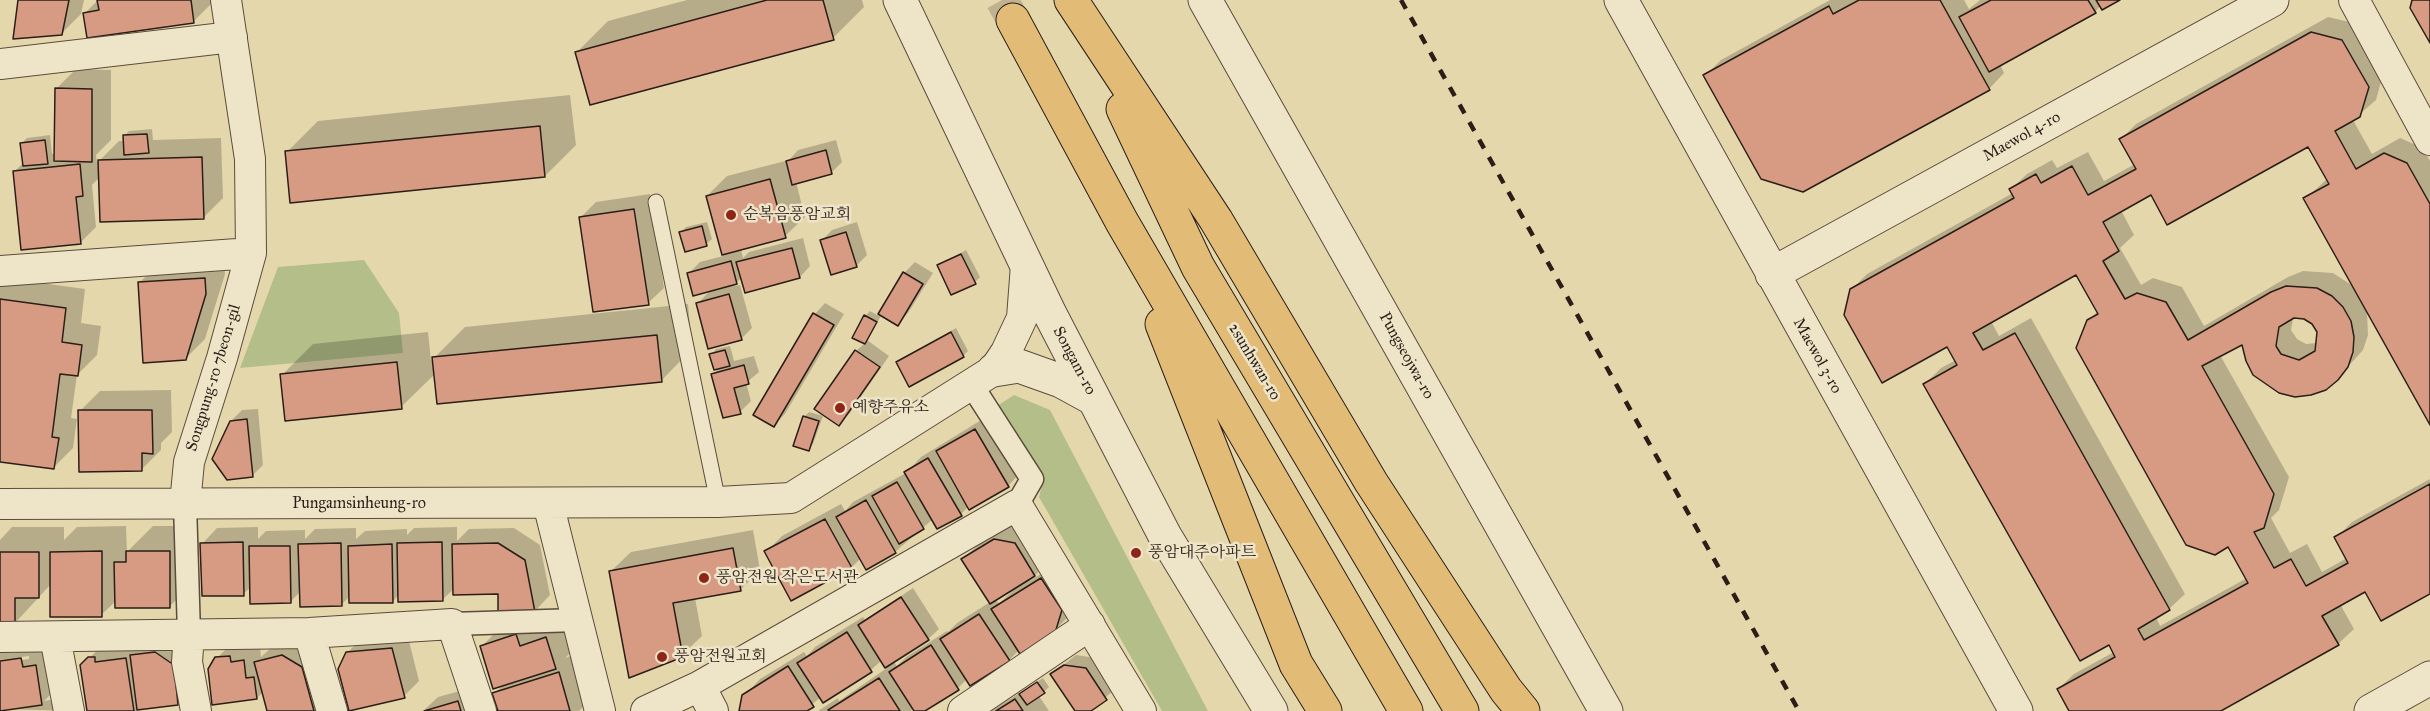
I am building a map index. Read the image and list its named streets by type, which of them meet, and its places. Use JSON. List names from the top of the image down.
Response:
{
  "streets": {
    "highway": ["2sunhwan-ro"],
    "street": [
      "Maewol 4-ro",
      "Pungseojwa-ro",
      "Maewol 3-ro",
      "Songam-ro",
      "Songpung-ro 7beon-gil",
      "Pungamsinheung-ro"
    ]
  },
  "crossings": [
    ["Maewol 4-ro", "Maewol 3-ro"],
    ["Songam-ro", "Pungamsinheung-ro"],
    ["Songpung-ro 7beon-gil", "Pungamsinheung-ro"]
  ],
  "places": [
    "순복음풍암교회",
    "예향주유소",
    "풍암대주아파트",
    "풍암전원 작은도서관",
    "풍암전원교회"
  ]
}
